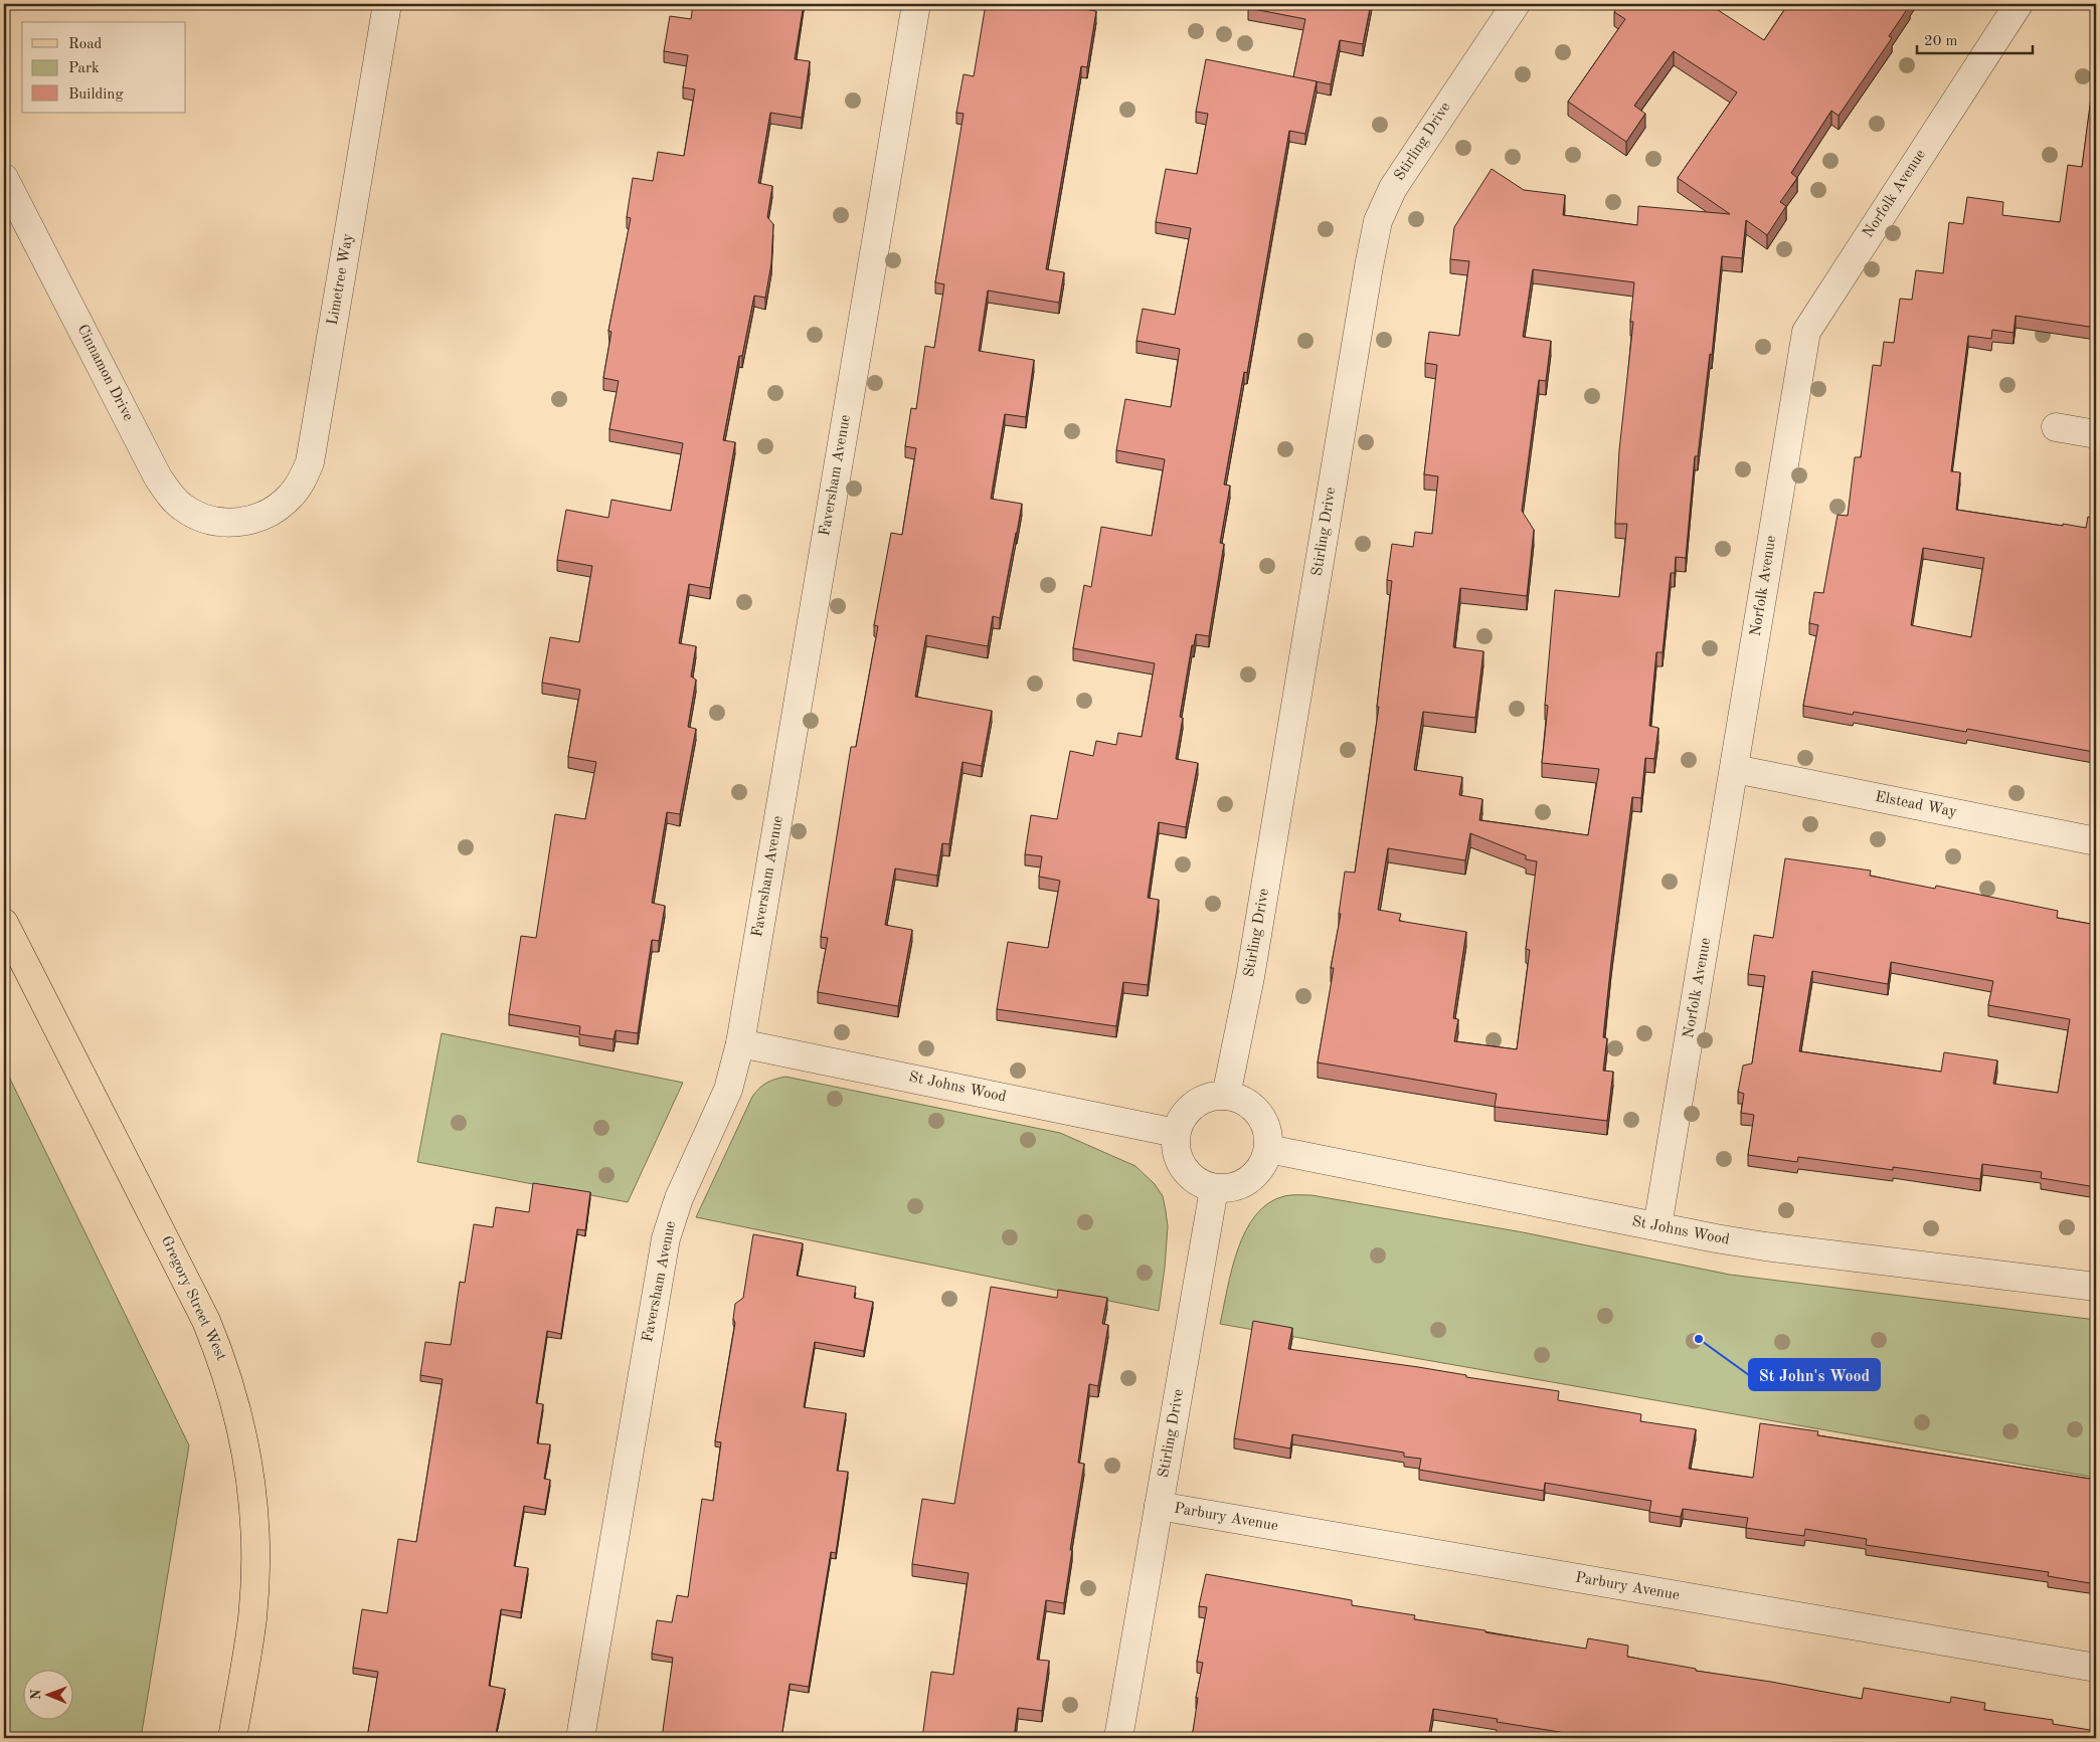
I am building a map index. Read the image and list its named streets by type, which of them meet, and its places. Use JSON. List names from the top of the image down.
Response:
{
  "streets": {
    "main road": ["Gregory Street West"],
    "street": [
      "Stirling Drive",
      "Norfolk Avenue",
      "Limetree Way",
      "Cinnamon Drive",
      "Faversham Avenue",
      "Elstead Way",
      "St Johns Wood",
      "Parbury Avenue"
    ]
  },
  "crossings": [
    ["Stirling Drive", "St Johns Wood"],
    ["Stirling Drive", "Parbury Avenue"],
    ["Norfolk Avenue", "Elstead Way"],
    ["Norfolk Avenue", "St Johns Wood"],
    ["Limetree Way", "Cinnamon Drive"],
    ["Faversham Avenue", "St Johns Wood"]
  ],
  "places": ["St John's Wood"],
  "legend": ["Road", "Park", "Building"],
  "scale_bar": "20 m",
  "north": "left"
}
